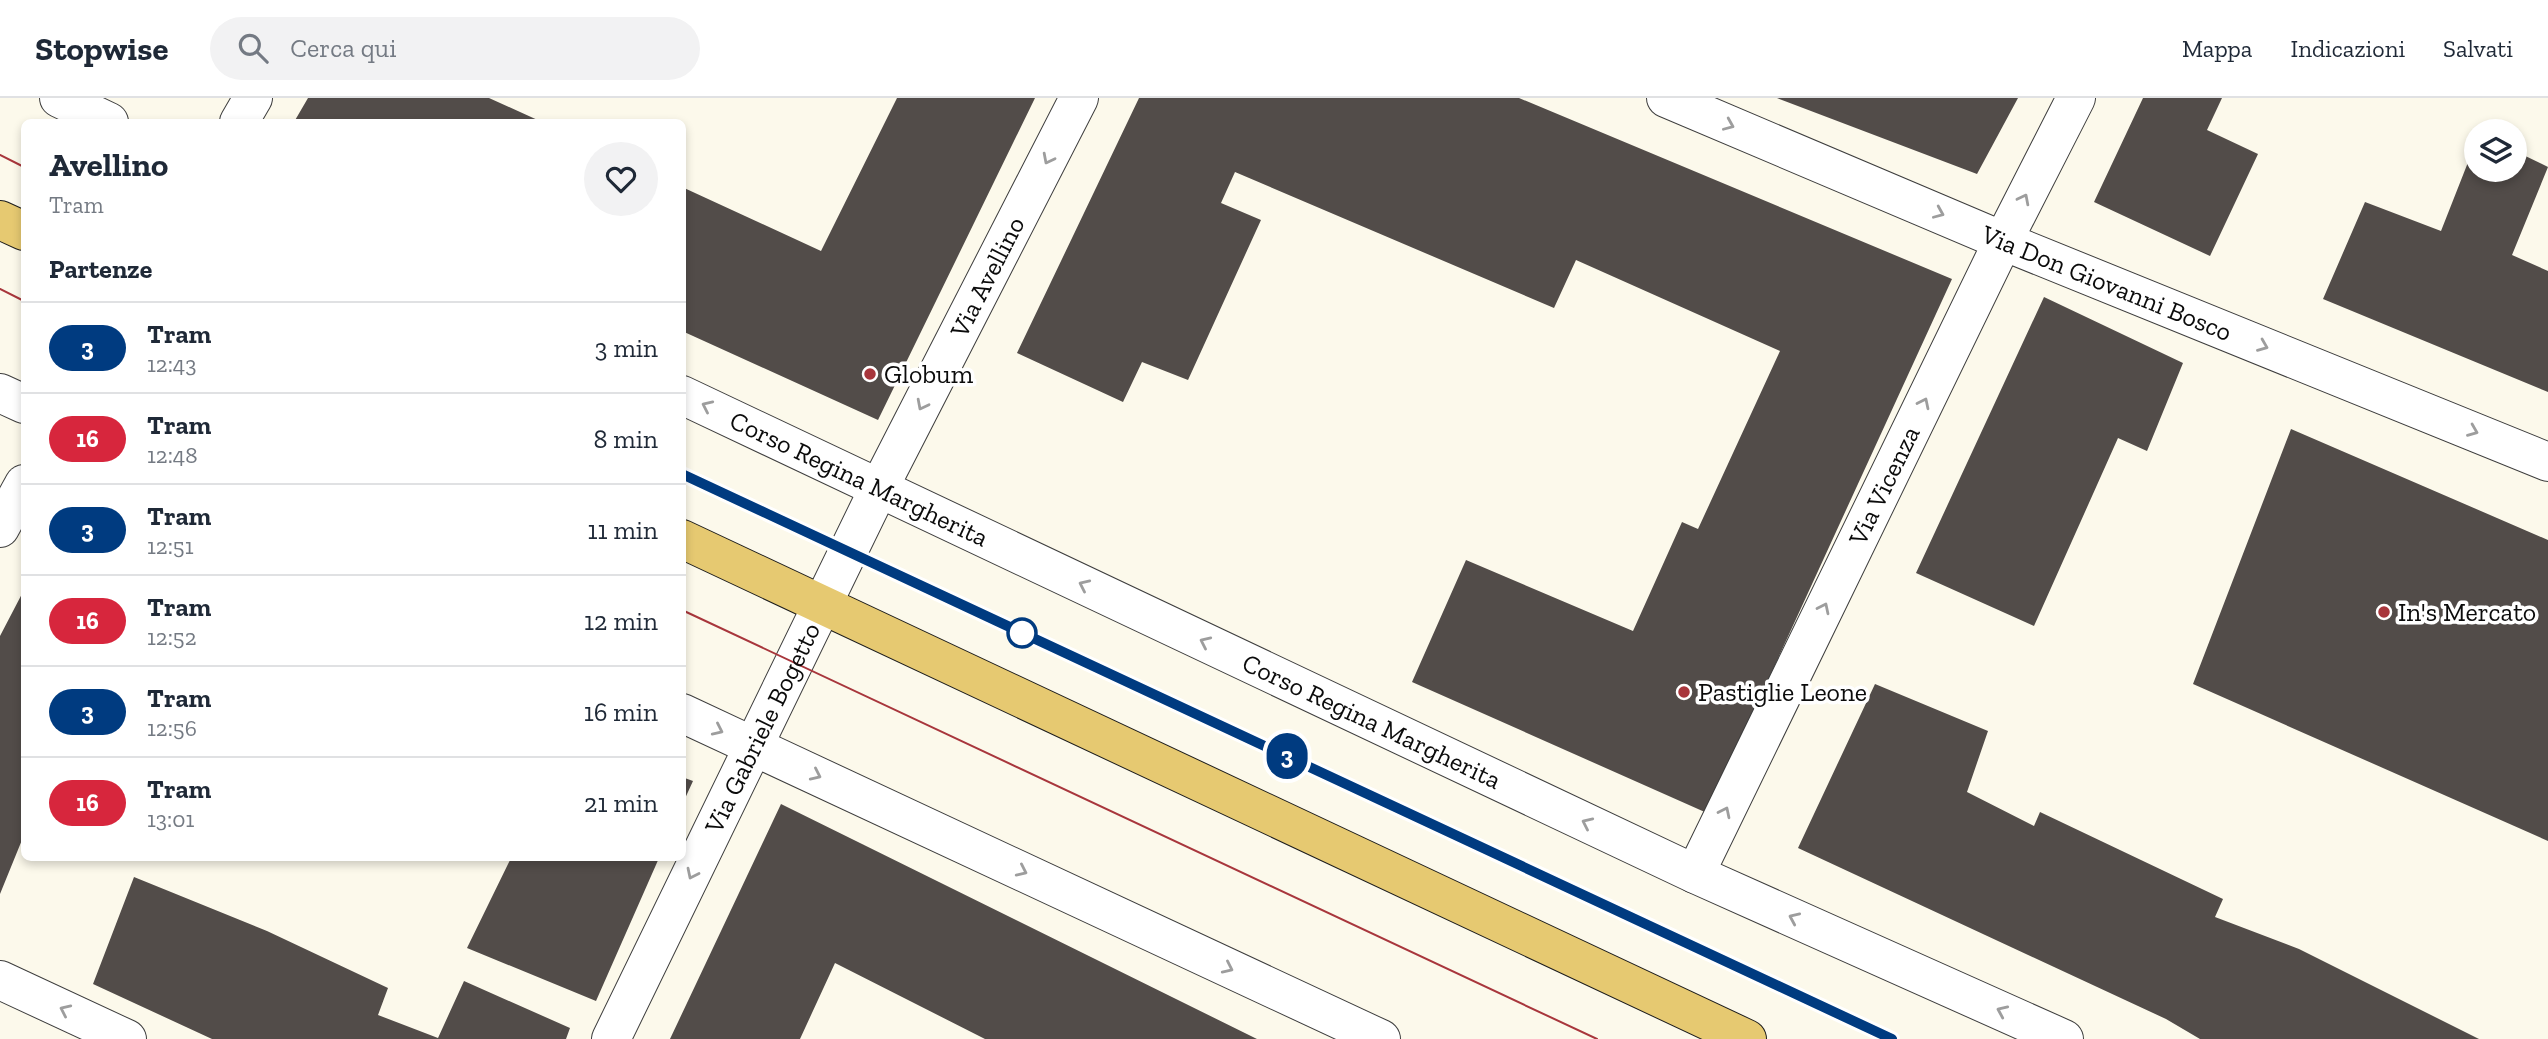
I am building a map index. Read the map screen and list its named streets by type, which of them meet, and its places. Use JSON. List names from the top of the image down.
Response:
{
  "streets": {
    "street": [
      "Via Avellino",
      "Via Don Giovanni Bosco",
      "Corso Regina Margherita",
      "Via Vicenza",
      "Via Gabriele Bogetto"
    ]
  },
  "crossings": [
    ["Via Avellino", "Corso Regina Margherita"],
    ["Via Avellino", "Via Gabriele Bogetto"],
    ["Via Don Giovanni Bosco", "Via Vicenza"],
    ["Corso Regina Margherita", "Via Vicenza"]
  ],
  "one_way": [
    "Via Avellino",
    "Via Don Giovanni Bosco",
    "Via Vicenza",
    "Via Gabriele Bogetto"
  ],
  "places": ["Globum", "In's Mercato", "Pastiglie Leone"],
  "lines": ["tram line 3"],
  "page": {
    "header": "Stopwise",
    "search": "Cerca qui",
    "nav": ["Mappa", "Indicazioni", "Salvati"],
    "on_map": "3",
    "heading": [
      ["Avellino", "Tram"],
      "Partenze"
    ],
    "list": [
      {
        "mark": "3",
        "name": "Tram",
        "note": "12:43",
        "value": "3 min"
      },
      {
        "mark": "16",
        "name": "Tram",
        "note": "12:48",
        "value": "8 min"
      },
      {
        "mark": "3",
        "name": "Tram",
        "note": "12:51",
        "value": "11 min"
      },
      {
        "mark": "16",
        "name": "Tram",
        "note": "12:52",
        "value": "12 min"
      },
      {
        "mark": "3",
        "name": "Tram",
        "note": "12:56",
        "value": "16 min"
      },
      {
        "mark": "16",
        "name": "Tram",
        "note": "13:01",
        "value": "21 min"
      }
    ]
  }
}
